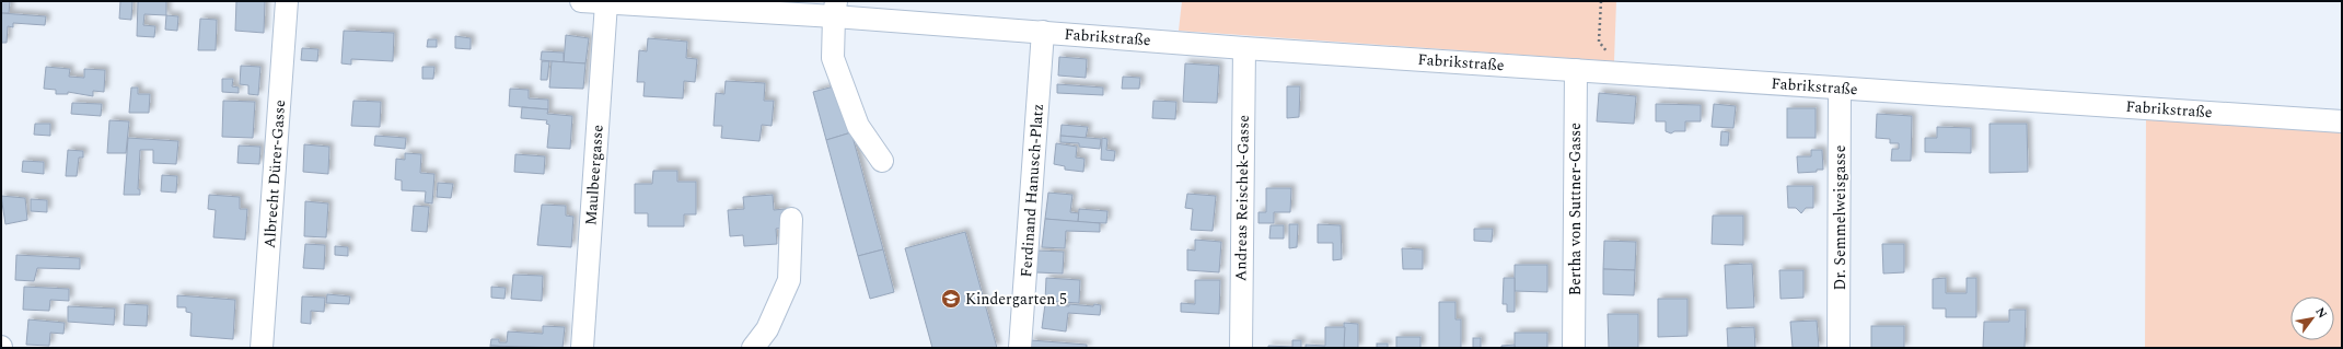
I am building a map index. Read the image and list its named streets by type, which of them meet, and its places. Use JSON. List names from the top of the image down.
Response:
{
  "streets": {
    "street": [
      "Fabrikstraße",
      "Albrecht Dürer-Gasse",
      "Maulbeergasse",
      "Ferdinand Hanusch-Platz",
      "Andreas Reischek-Gasse",
      "Bertha von Suttner-Gasse",
      "Dr. Semmelweisgasse"
    ]
  },
  "crossings": [
    ["Fabrikstraße", "Maulbeergasse"],
    ["Fabrikstraße", "Ferdinand Hanusch-Platz"],
    ["Fabrikstraße", "Andreas Reischek-Gasse"],
    ["Fabrikstraße", "Bertha von Suttner-Gasse"],
    ["Fabrikstraße", "Dr. Semmelweisgasse"]
  ],
  "places": {
    "school or university": ["Kindergarten 5"]
  },
  "north": "top right"
}
